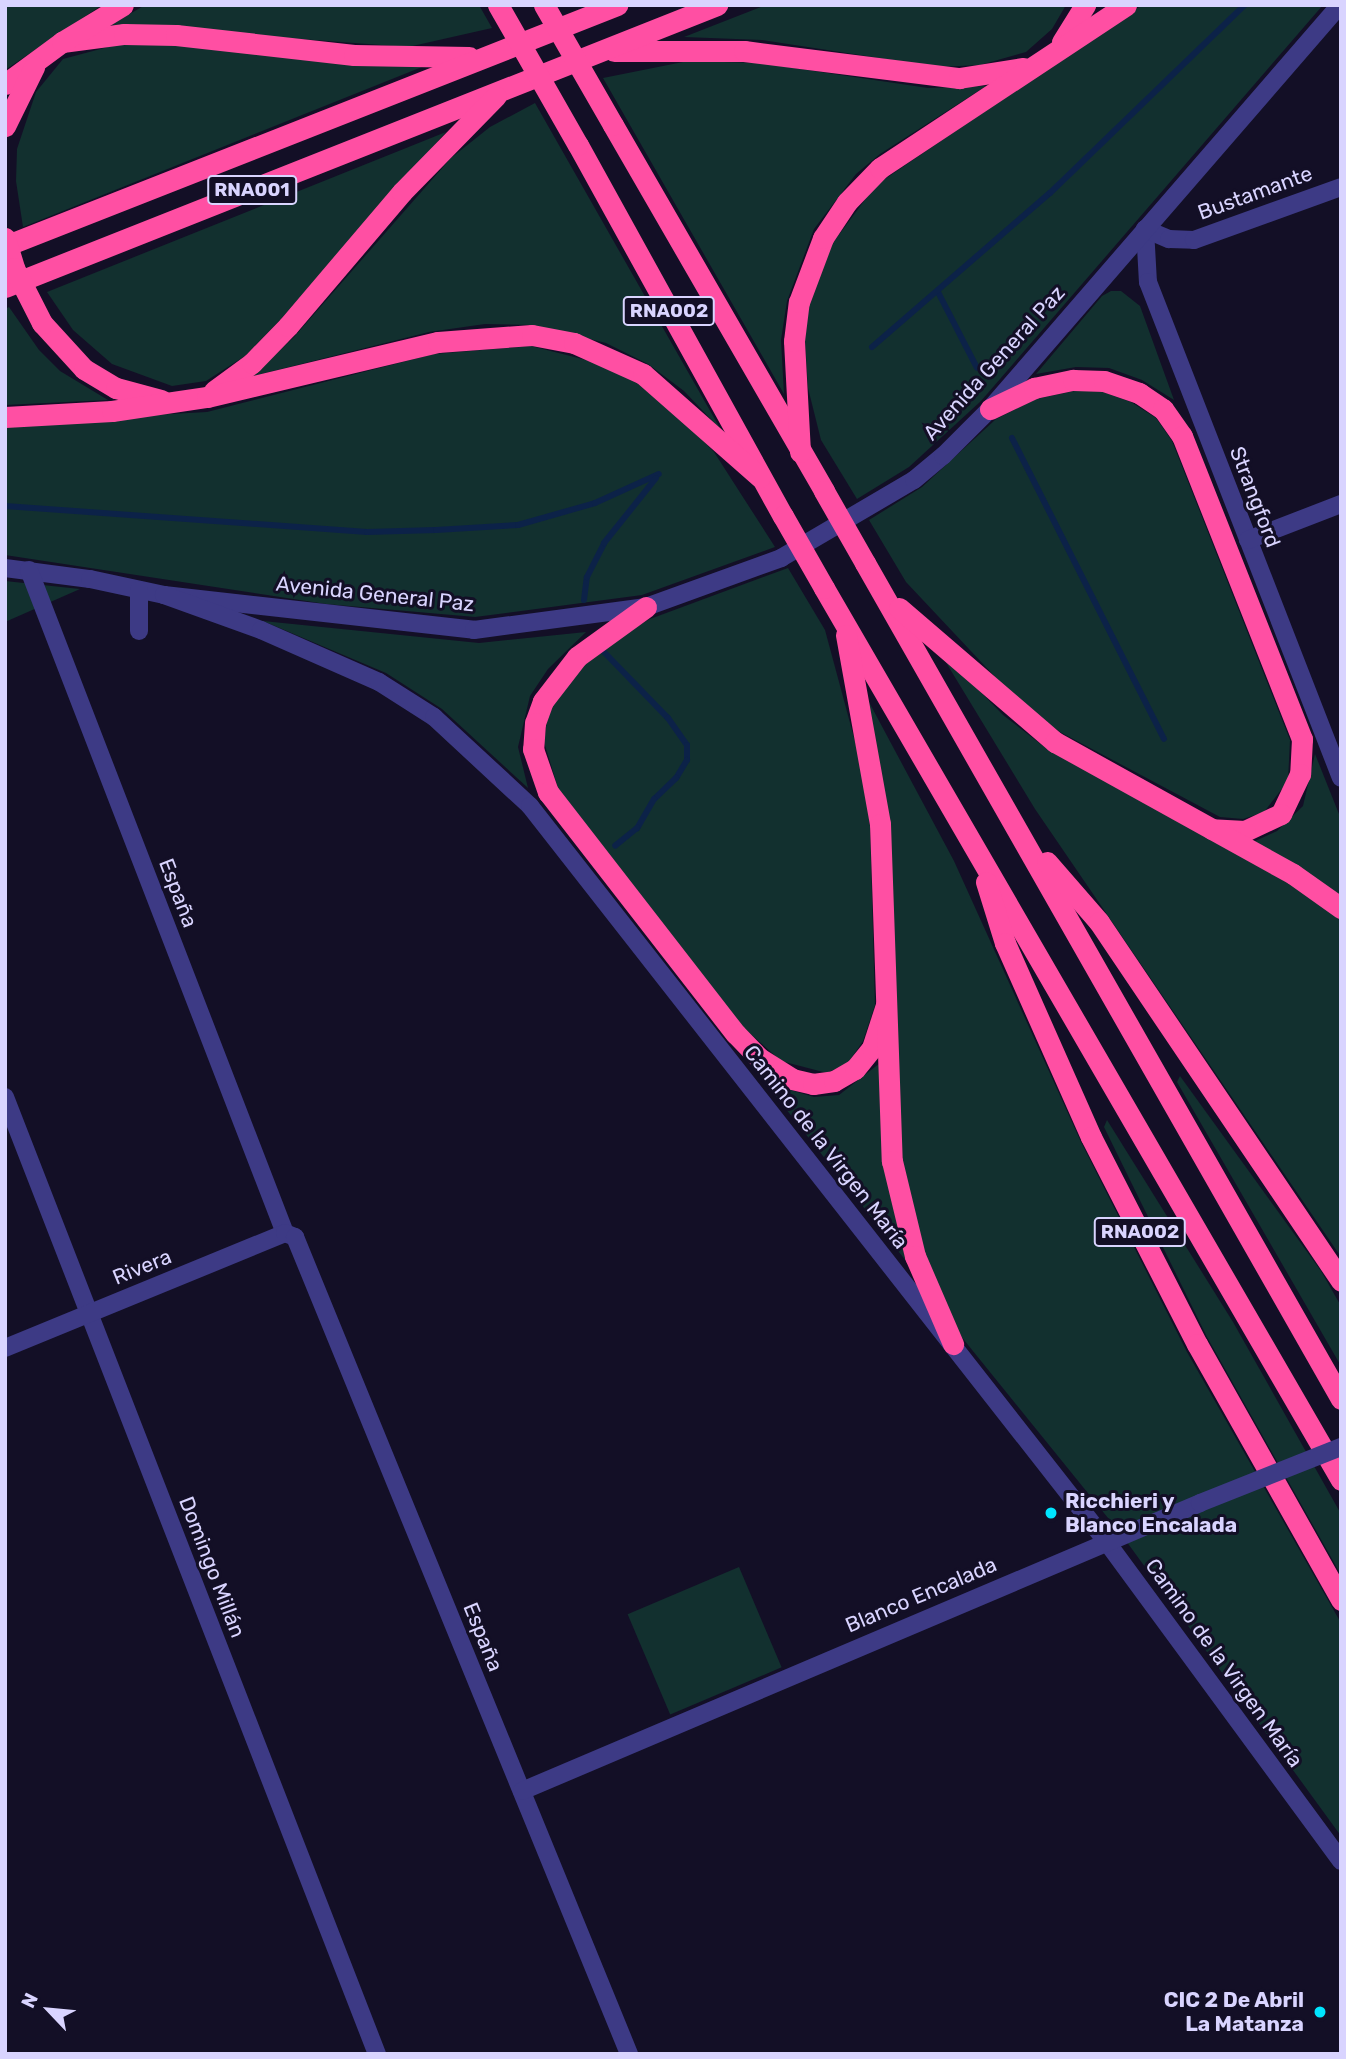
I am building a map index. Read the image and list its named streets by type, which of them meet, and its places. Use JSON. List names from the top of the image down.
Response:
{
  "streets": {
    "highway": ["RNA001", "RNA002"],
    "street": [
      "Bustamante",
      "Avenida General Paz",
      "Strangford",
      "España",
      "Camino de la Virgen María",
      "Rivera",
      "Domingo Millán",
      "Blanco Encalada"
    ]
  },
  "crossings": [
    ["Bustamante", "Avenida General Paz"],
    ["Bustamante", "Strangford"],
    ["Avenida General Paz", "Strangford"],
    ["Avenida General Paz", "España"],
    ["Avenida General Paz", "Camino de la Virgen María"],
    ["España", "Rivera"],
    ["España", "Blanco Encalada"],
    ["Camino de la Virgen María", "Blanco Encalada"],
    ["Rivera", "Domingo Millán"]
  ],
  "places": ["Ricchieri y Blanco Encalada", "CIC 2 De Abril La Matanza"],
  "north": "top left"
}
